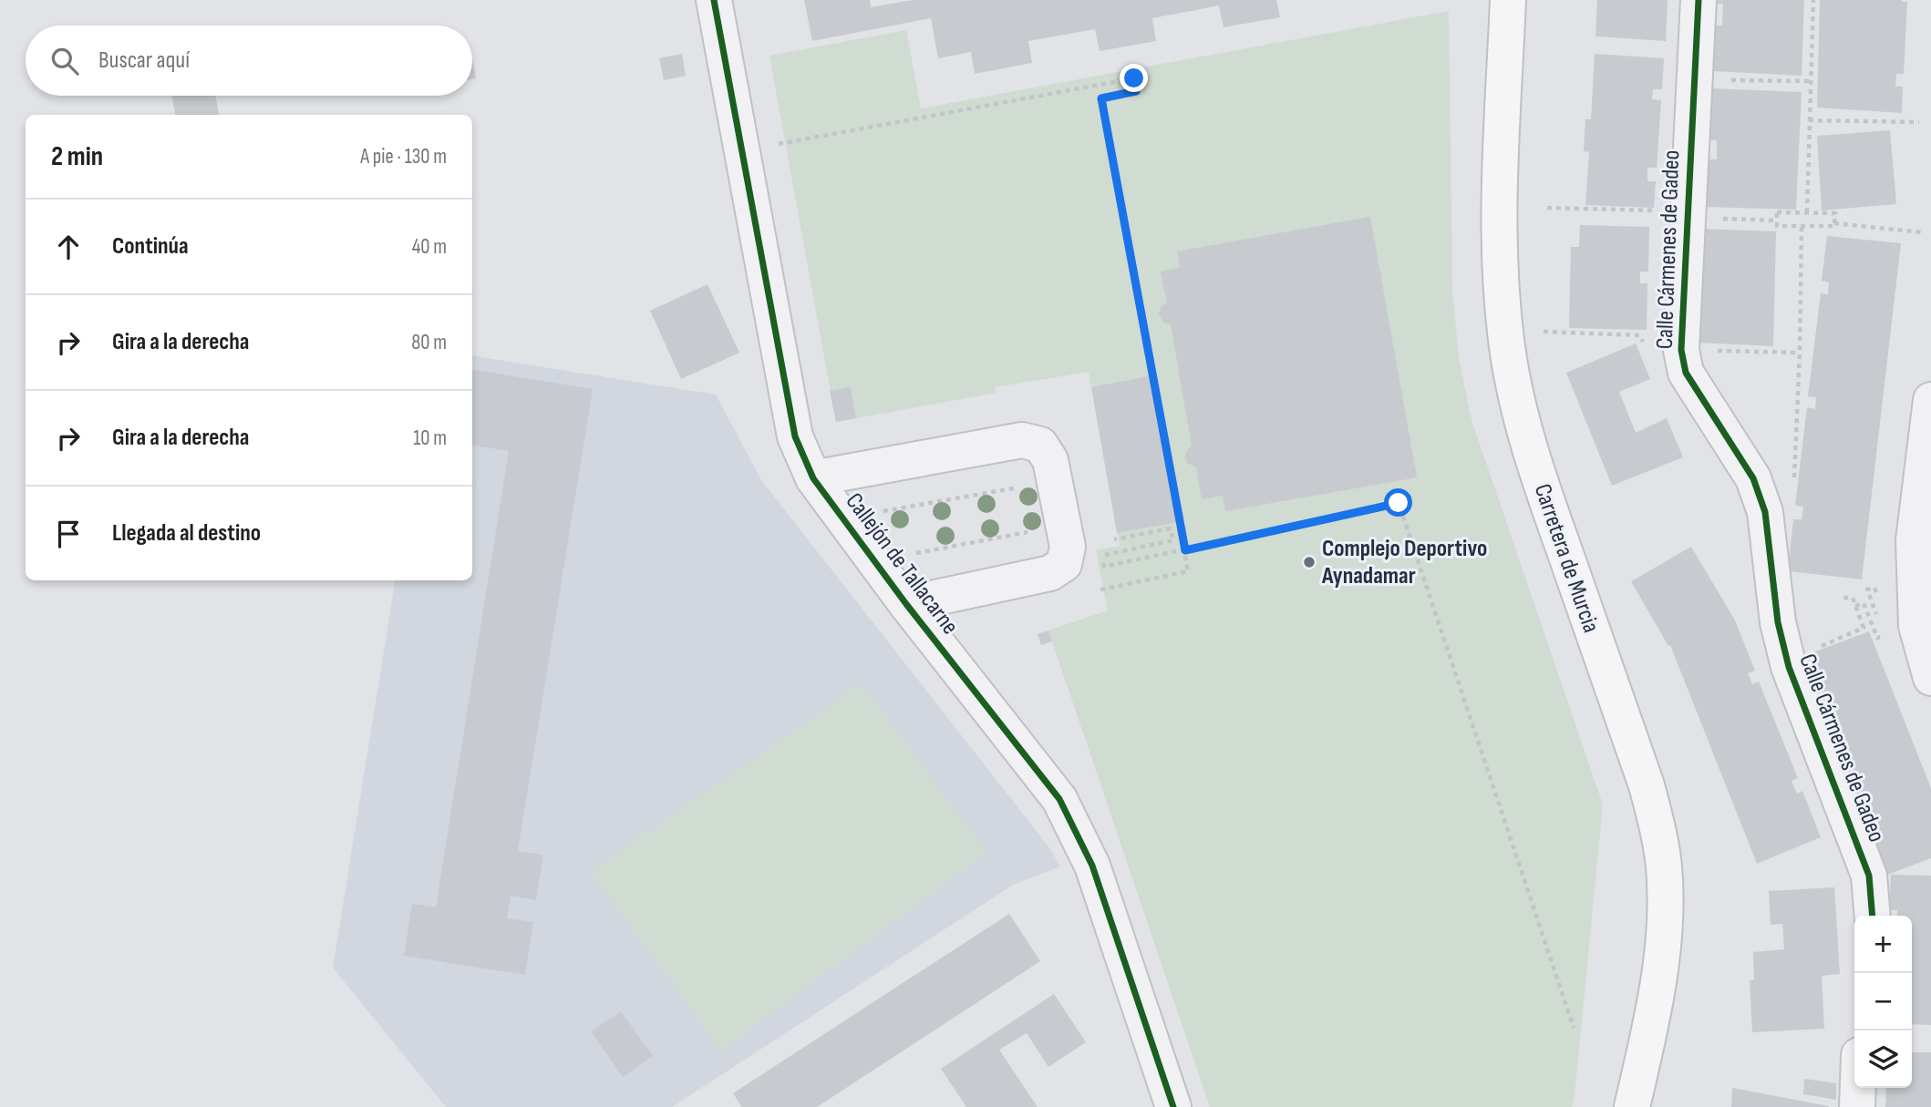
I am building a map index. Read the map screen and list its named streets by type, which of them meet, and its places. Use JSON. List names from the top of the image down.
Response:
{
  "streets": {
    "main road": ["Carretera de Murcia"],
    "street": ["Calle Cármenes de Gadeo", "Callejón de Tallacarne"]
  },
  "places": ["Complejo Deportivo Aynadamar"],
  "page": {
    "search": "Buscar aquí",
    "heading": ["2 min", "A pie · 130 m"],
    "list": [
      ["Continúa", "40 m"],
      ["Gira a la derecha", "80 m"],
      ["Gira a la derecha", "10 m"],
      "Llegada al destino"
    ],
    "map_buttons": ["+", "−"]
  }
}
